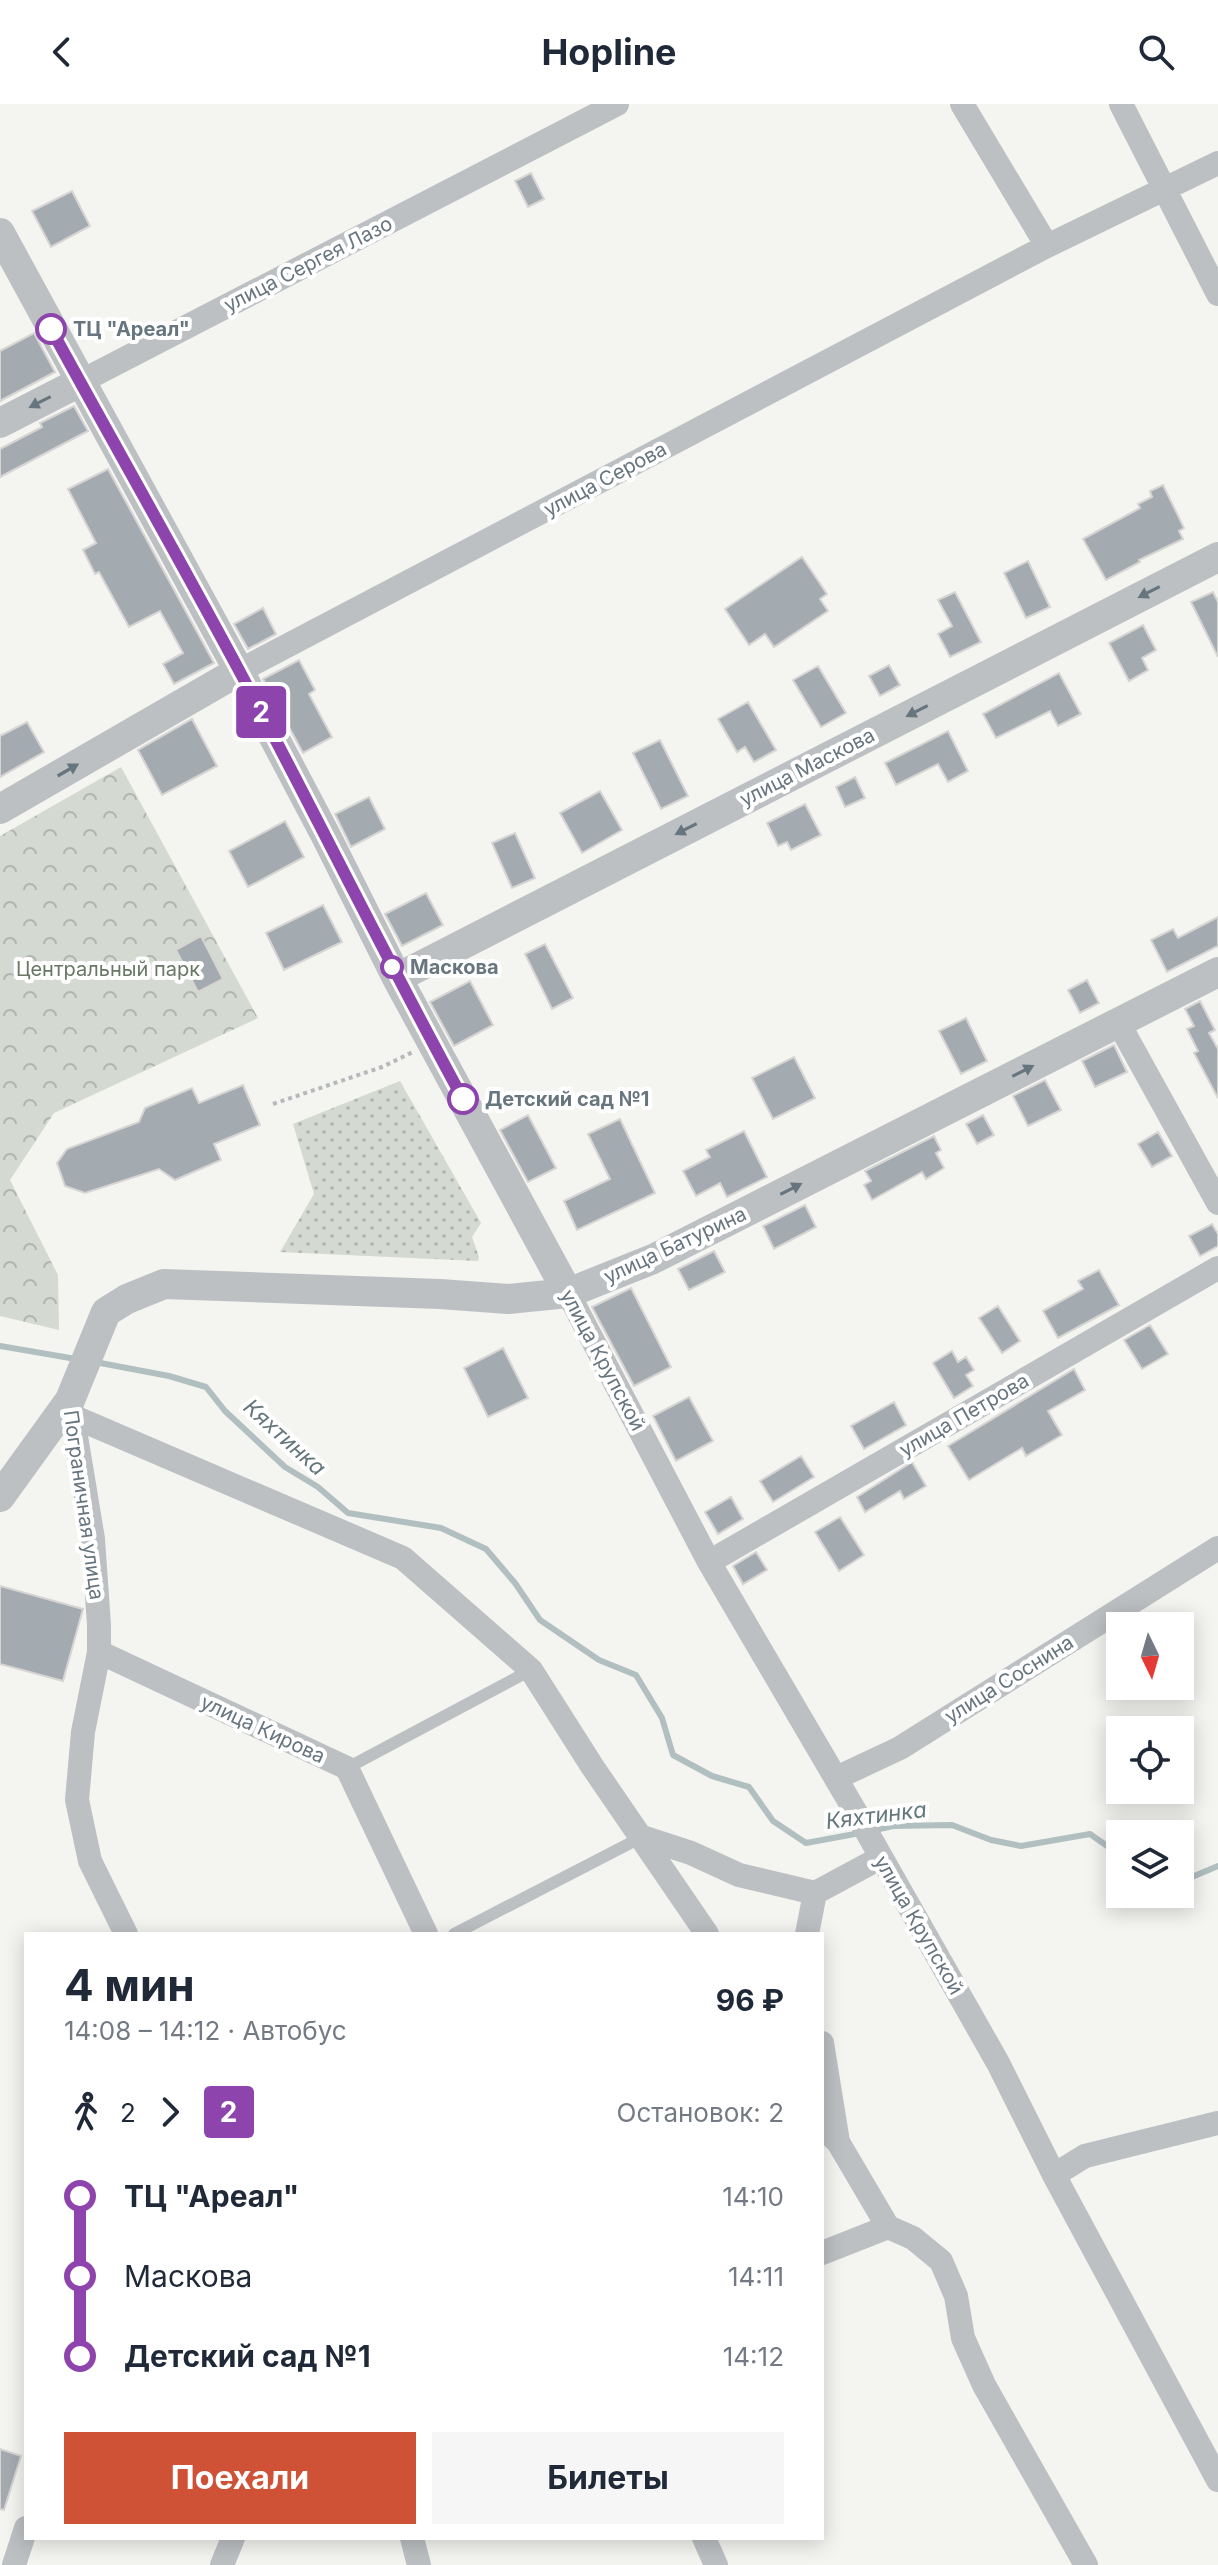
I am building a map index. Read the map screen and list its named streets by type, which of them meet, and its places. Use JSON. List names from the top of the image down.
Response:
{
  "streets": {
    "street": [
      "улица Сергея Лазо",
      "улица Серова",
      "улица Маскова",
      "улица Батурина",
      "улица Крупской",
      "улица Петрова",
      "Пограничная улица",
      "улица Соснина",
      "улица Кирова"
    ]
  },
  "crossings": [
    ["улица Сергея Лазо", "улица Крупской"],
    ["улица Серова", "улица Крупской"],
    ["улица Маскова", "улица Крупской"],
    ["улица Батурина", "улица Крупской"],
    ["улица Батурина", "Пограничная улица"],
    ["улица Крупской", "улица Петрова"],
    ["улица Крупской", "улица Соснина"],
    ["Пограничная улица", "улица Кирова"]
  ],
  "one_way": ["улица Маскова", "улица Батурина"],
  "water": ["Кяхтинка"],
  "parks": ["Центральный парк"],
  "places": ["ТЦ \"Ареал\"", "Маскова", "Детский сад №1"],
  "lines": ["bus line 2"],
  "north": "bottom",
  "page": {
    "header": "Hopline",
    "on_map": "2",
    "heading": ["4 мин", "14:08 – 14:12 · Автобус", "96 ₽"],
    "legs": ["2", "2", "Остановок: 2"],
    "list": [
      {
        "name": "ТЦ \"Ареал\"",
        "value": "14:10"
      },
      {
        "name": "Маскова",
        "value": "14:11"
      },
      {
        "name": "Детский сад №1",
        "value": "14:12"
      }
    ],
    "buttons": ["Поехали", "Билеты"]
  }
}
